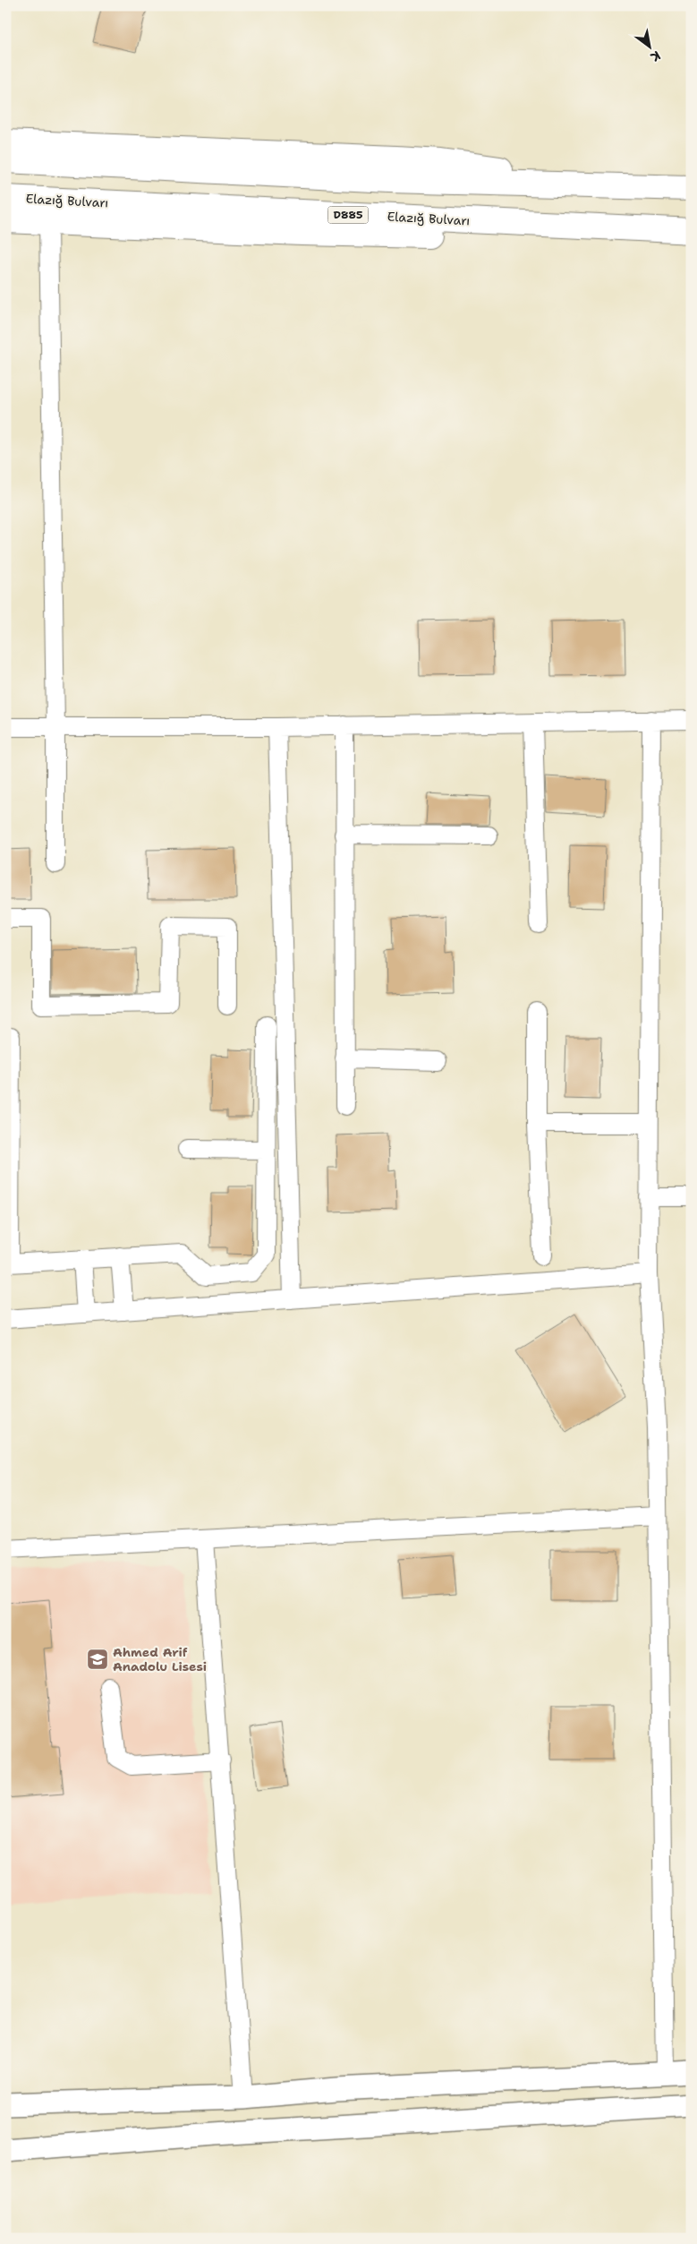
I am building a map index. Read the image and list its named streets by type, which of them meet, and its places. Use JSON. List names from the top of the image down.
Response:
{
  "streets": {
    "highway": ["Elazığ Bulvarı", "D885"]
  },
  "places": {
    "school or university": ["Ahmed Arif Anadolu Lisesi"]
  },
  "north": "bottom right"
}
